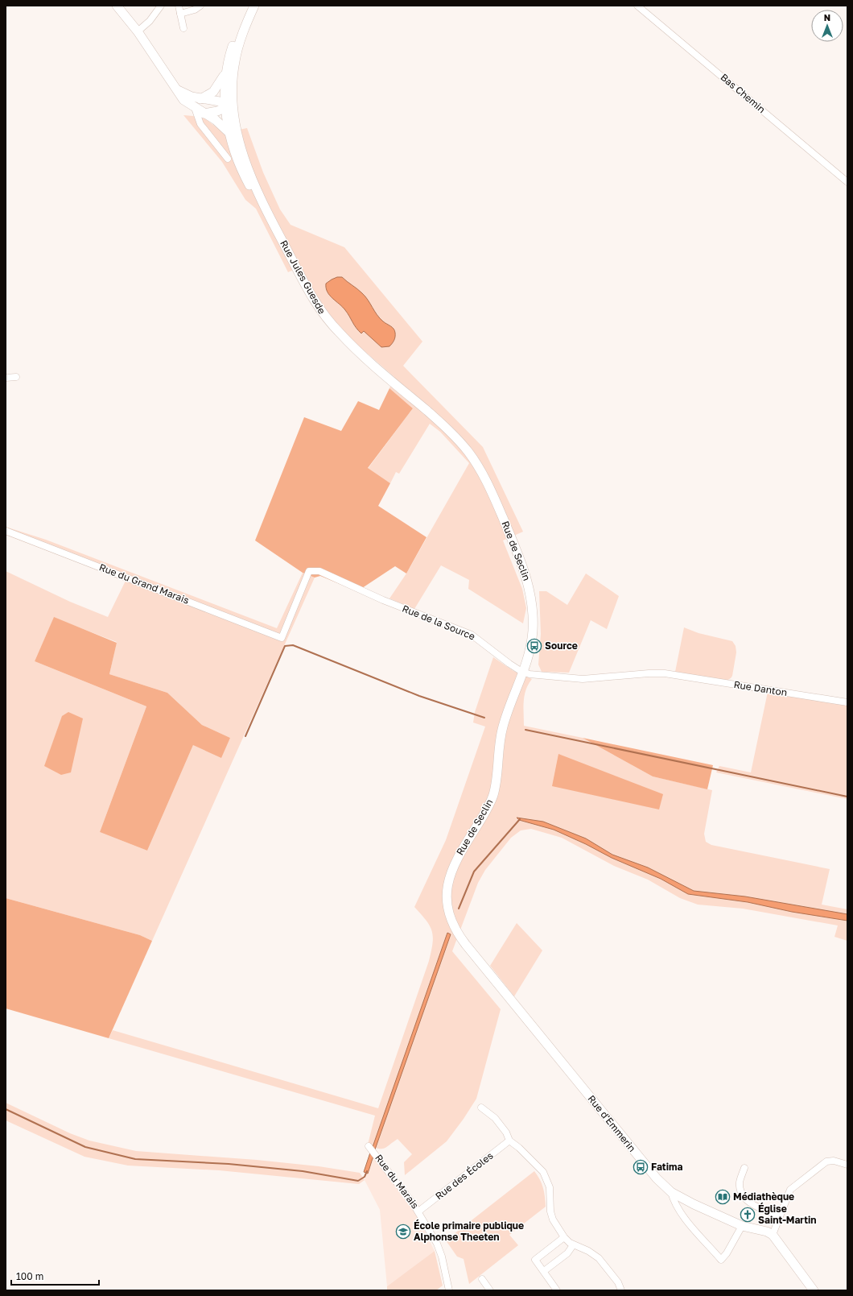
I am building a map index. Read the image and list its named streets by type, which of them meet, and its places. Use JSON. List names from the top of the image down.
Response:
{
  "streets": {
    "main road": ["Rue Jules Guesde", "Rue de Seclin", "Rue d'Emmerin"],
    "street": [
      "Bas Chemin",
      "Rue du Grand Marais",
      "Rue de la Source",
      "Rue Danton",
      "Rue des Écoles",
      "Rue du Marais"
    ]
  },
  "crossings": [
    ["Rue Jules Guesde", "Rue de Seclin"],
    ["Rue de Seclin", "Rue de la Source"],
    ["Rue de Seclin", "Rue d'Emmerin"],
    ["Rue du Grand Marais", "Rue de la Source"],
    ["Rue de la Source", "Rue Danton"],
    ["Rue des Écoles", "Rue du Marais"]
  ],
  "places": {
    "bus stop": ["Source", "Fatima"],
    "library": ["Médiathèque"],
    "church": ["Église Saint-Martin"],
    "school or university": ["École primaire publique Alphonse Theeten"]
  },
  "scale_bar": "100 m",
  "north": "top"
}
